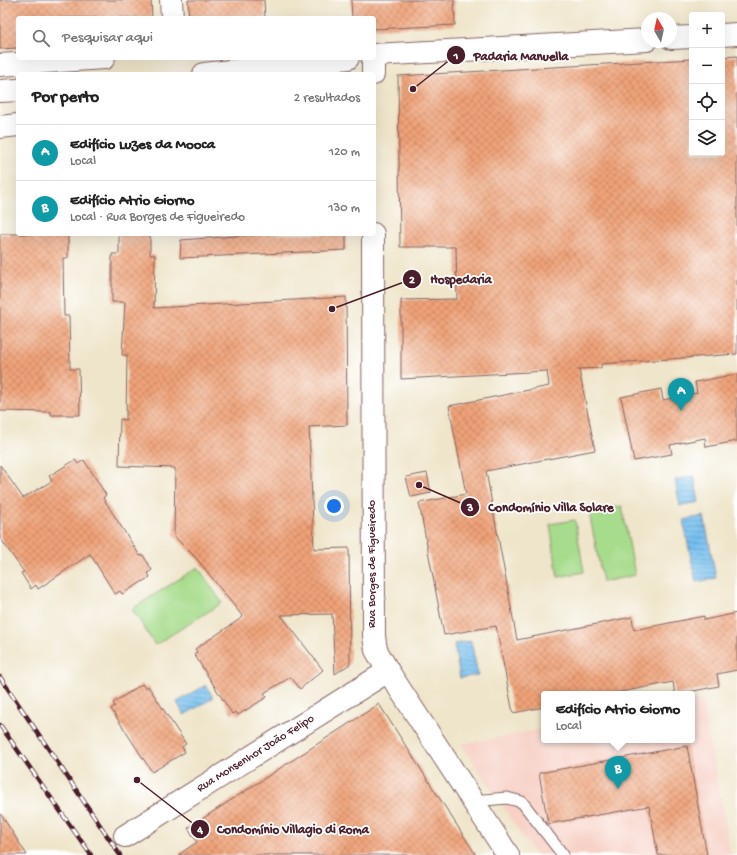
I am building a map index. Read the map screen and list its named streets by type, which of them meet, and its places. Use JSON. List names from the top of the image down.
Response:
{
  "streets": {
    "street": ["Rua Borges de Figueiredo", "Rua Monsenhor João Felipo"]
  },
  "crossings": [
    ["Rua Borges de Figueiredo", "Rua Monsenhor João Felipo"]
  ],
  "places": [
    "Padaria Manuella",
    "Hospedaria",
    "Condomínio Villa Solare",
    "Condomínio Villagio di Roma"
  ],
  "north": "top",
  "page": {
    "map_buttons": ["+", "−"],
    "search": "Pesquisar aqui",
    "heading": ["Por perto", "2 resultados"],
    "list": [
      {
        "mark": "A",
        "name": "Edifício Luzes da Mooca",
        "note": "Local",
        "value": "120 m"
      },
      {
        "mark": "B",
        "name": "Edifício Atrio Giorno",
        "note": "Local · Rua Borges de Figueiredo",
        "value": "130 m"
      }
    ],
    "pins": ["A", "B"],
    "popup": ["Edifício Atrio Giorno", "Local"]
  }
}
